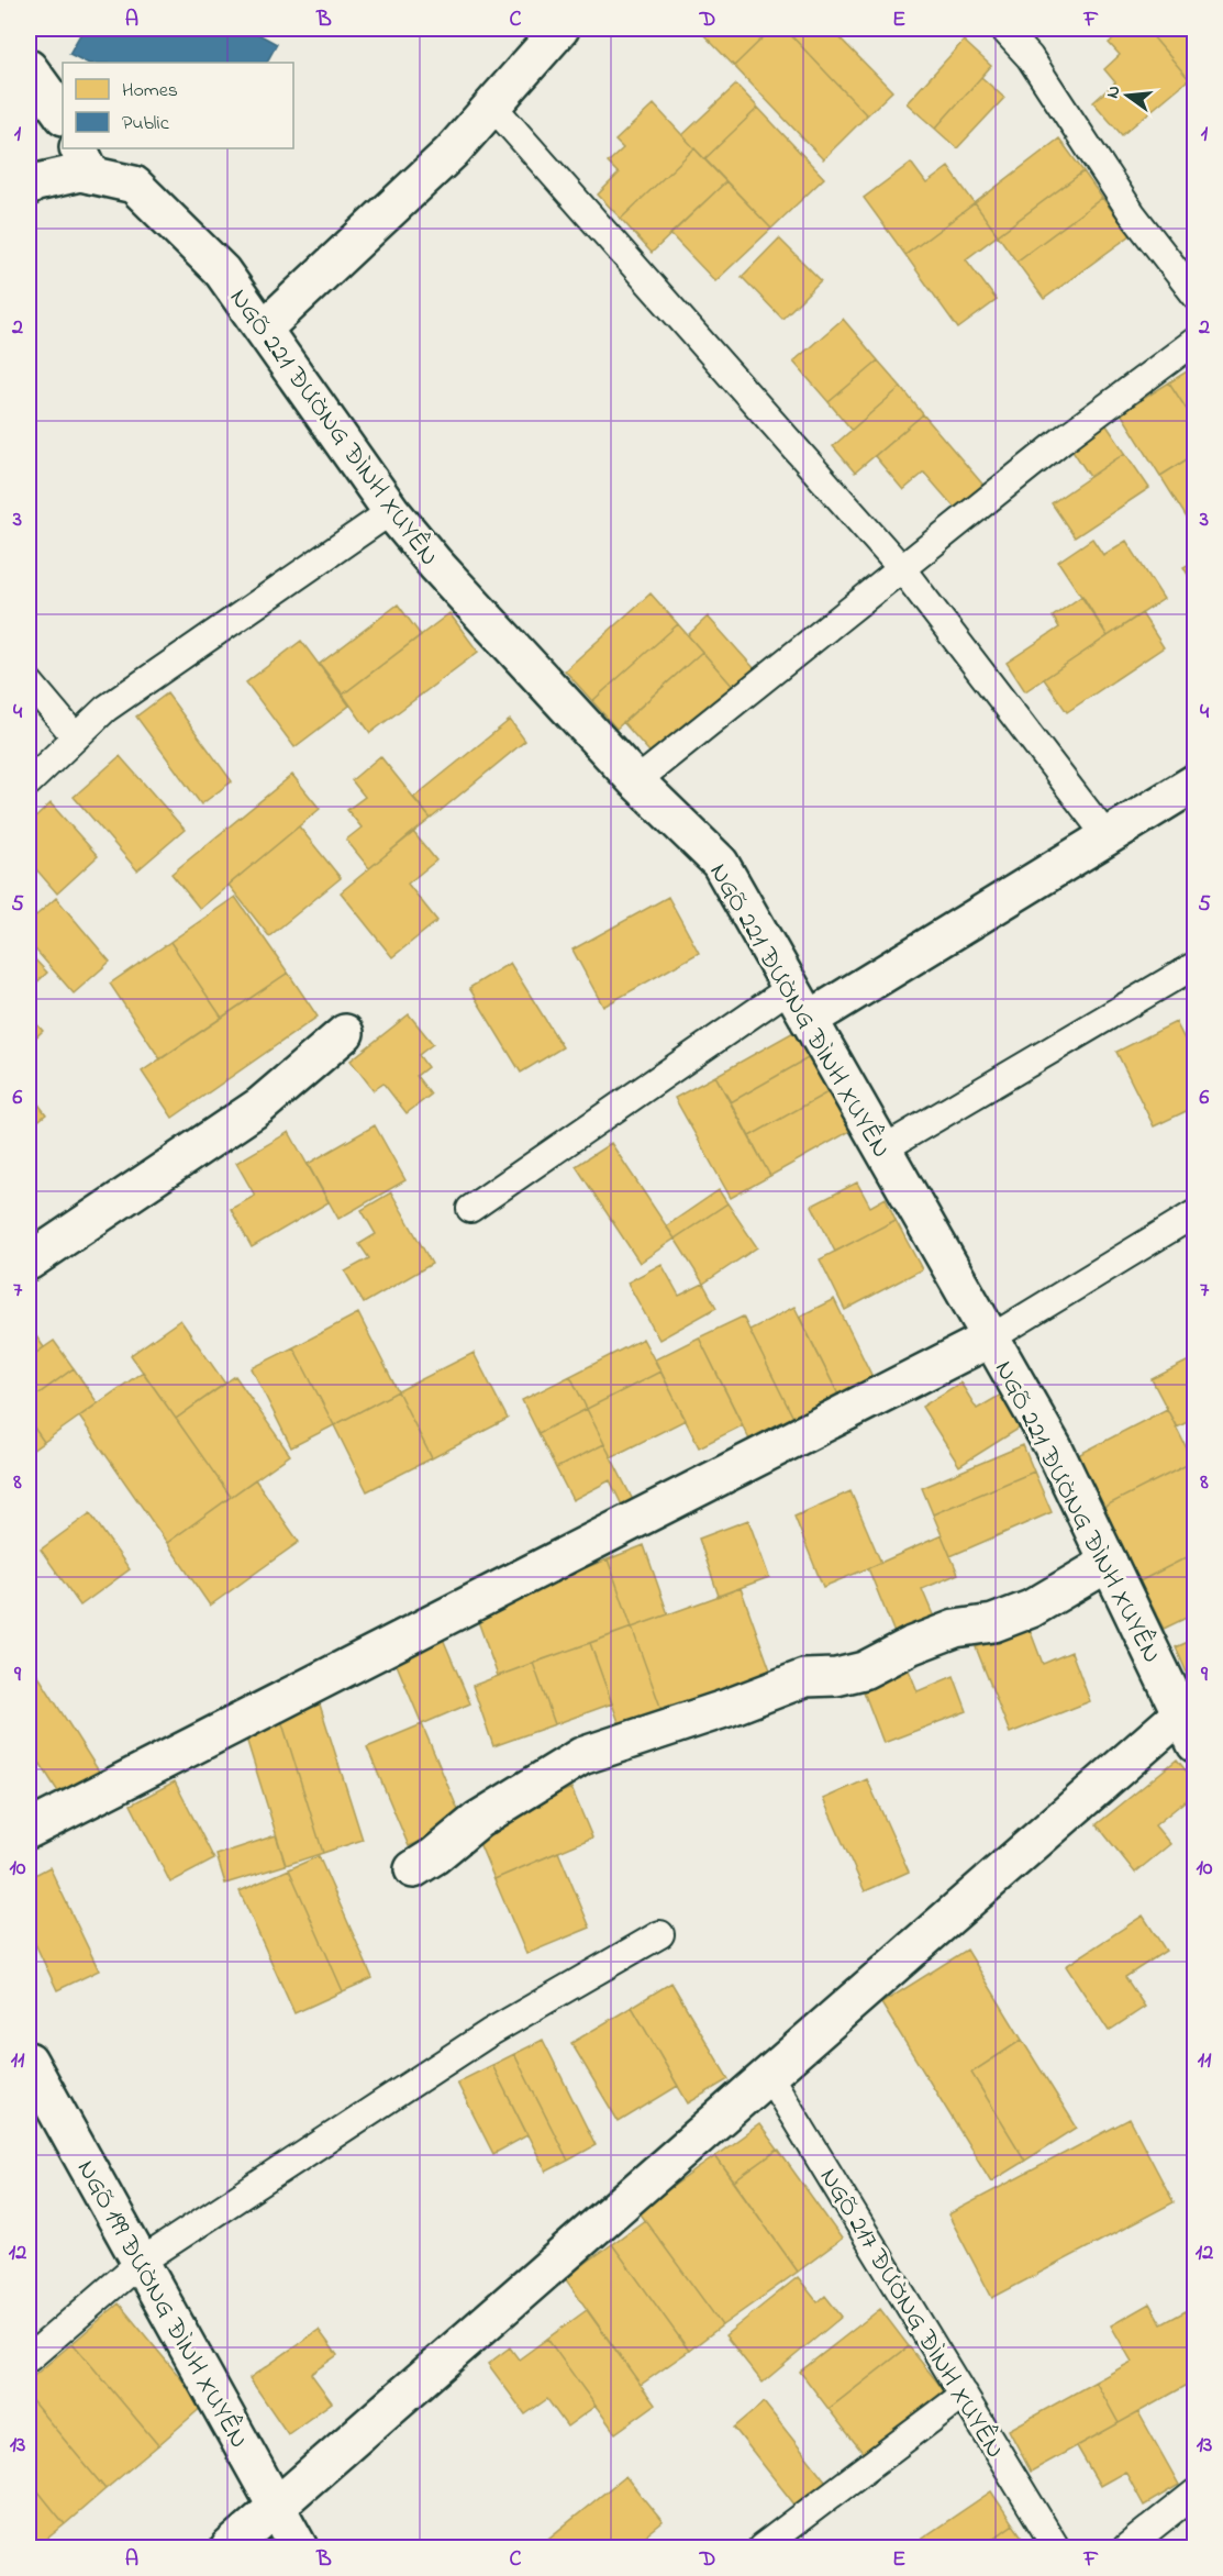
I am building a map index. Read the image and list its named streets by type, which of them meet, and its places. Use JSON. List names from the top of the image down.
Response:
{
  "streets": {
    "street": ["NGÕ 221 ĐƯỜNG ĐÌNH XUYÊN", "NGÕ 199 ĐƯỜNG ĐÌNH XUYÊN"],
    "lane": ["NGÕ 217 ĐƯỜNG ĐÌNH XUYÊN"]
  },
  "legend": ["Homes", "Public"],
  "north": "left",
  "grid": {
    "columns": [
      "A",
      "B",
      "C",
      "D",
      "E",
      "F"
    ],
    "rows": [
      "1",
      "2",
      "3",
      "4",
      "5",
      "6",
      "7",
      "8",
      "9",
      "10",
      "11",
      "12",
      "13"
    ]
  }
}
